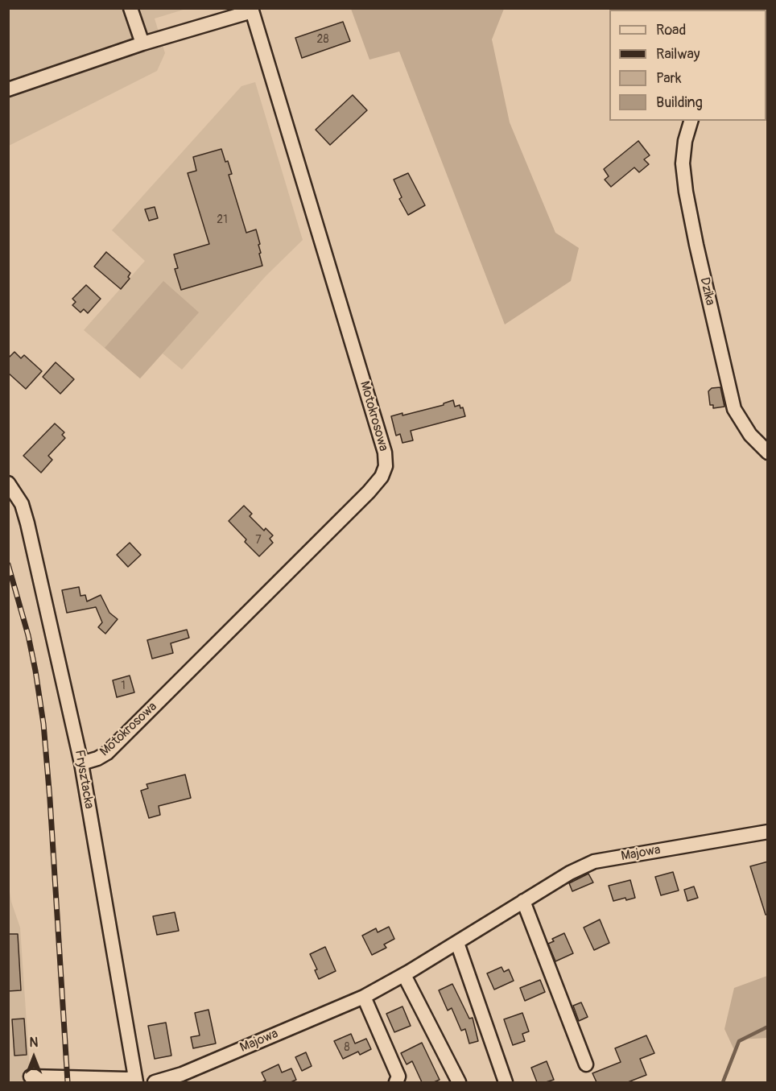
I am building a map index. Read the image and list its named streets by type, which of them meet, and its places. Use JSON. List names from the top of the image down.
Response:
{
  "streets": {
    "street": [
      "Dzika",
      "Motokrosowa",
      "Frysztacka",
      "Majowa"
    ]
  },
  "crossings": [
    ["Motokrosowa", "Frysztacka"]
  ],
  "house_numbers": [
    "28",
    "21",
    "7",
    "1",
    "8"
  ],
  "legend": [
    "Road",
    "Railway",
    "Park",
    "Building"
  ],
  "north": "top"
}
